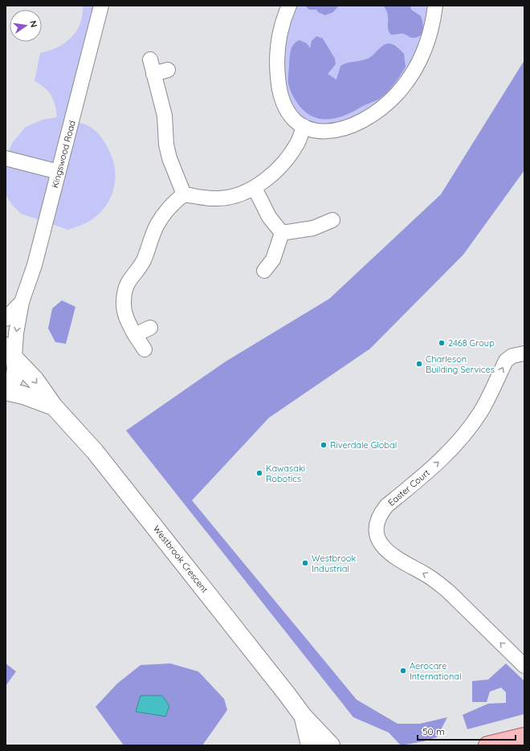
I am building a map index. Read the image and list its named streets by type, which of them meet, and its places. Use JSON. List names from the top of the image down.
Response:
{
  "streets": {
    "street": ["Kingswood Road", "Easter Court", "Westbrook Crescent"]
  },
  "crossings": [
    ["Kingswood Road", "Westbrook Crescent"]
  ],
  "places": [
    "2468 Group",
    "Charleson Building Services",
    "Riverdale Global",
    "Kawasaki Robotics",
    "Westbrook Industrial",
    "Aerocare International"
  ],
  "scale_bar": "50 m",
  "north": "right"
}
